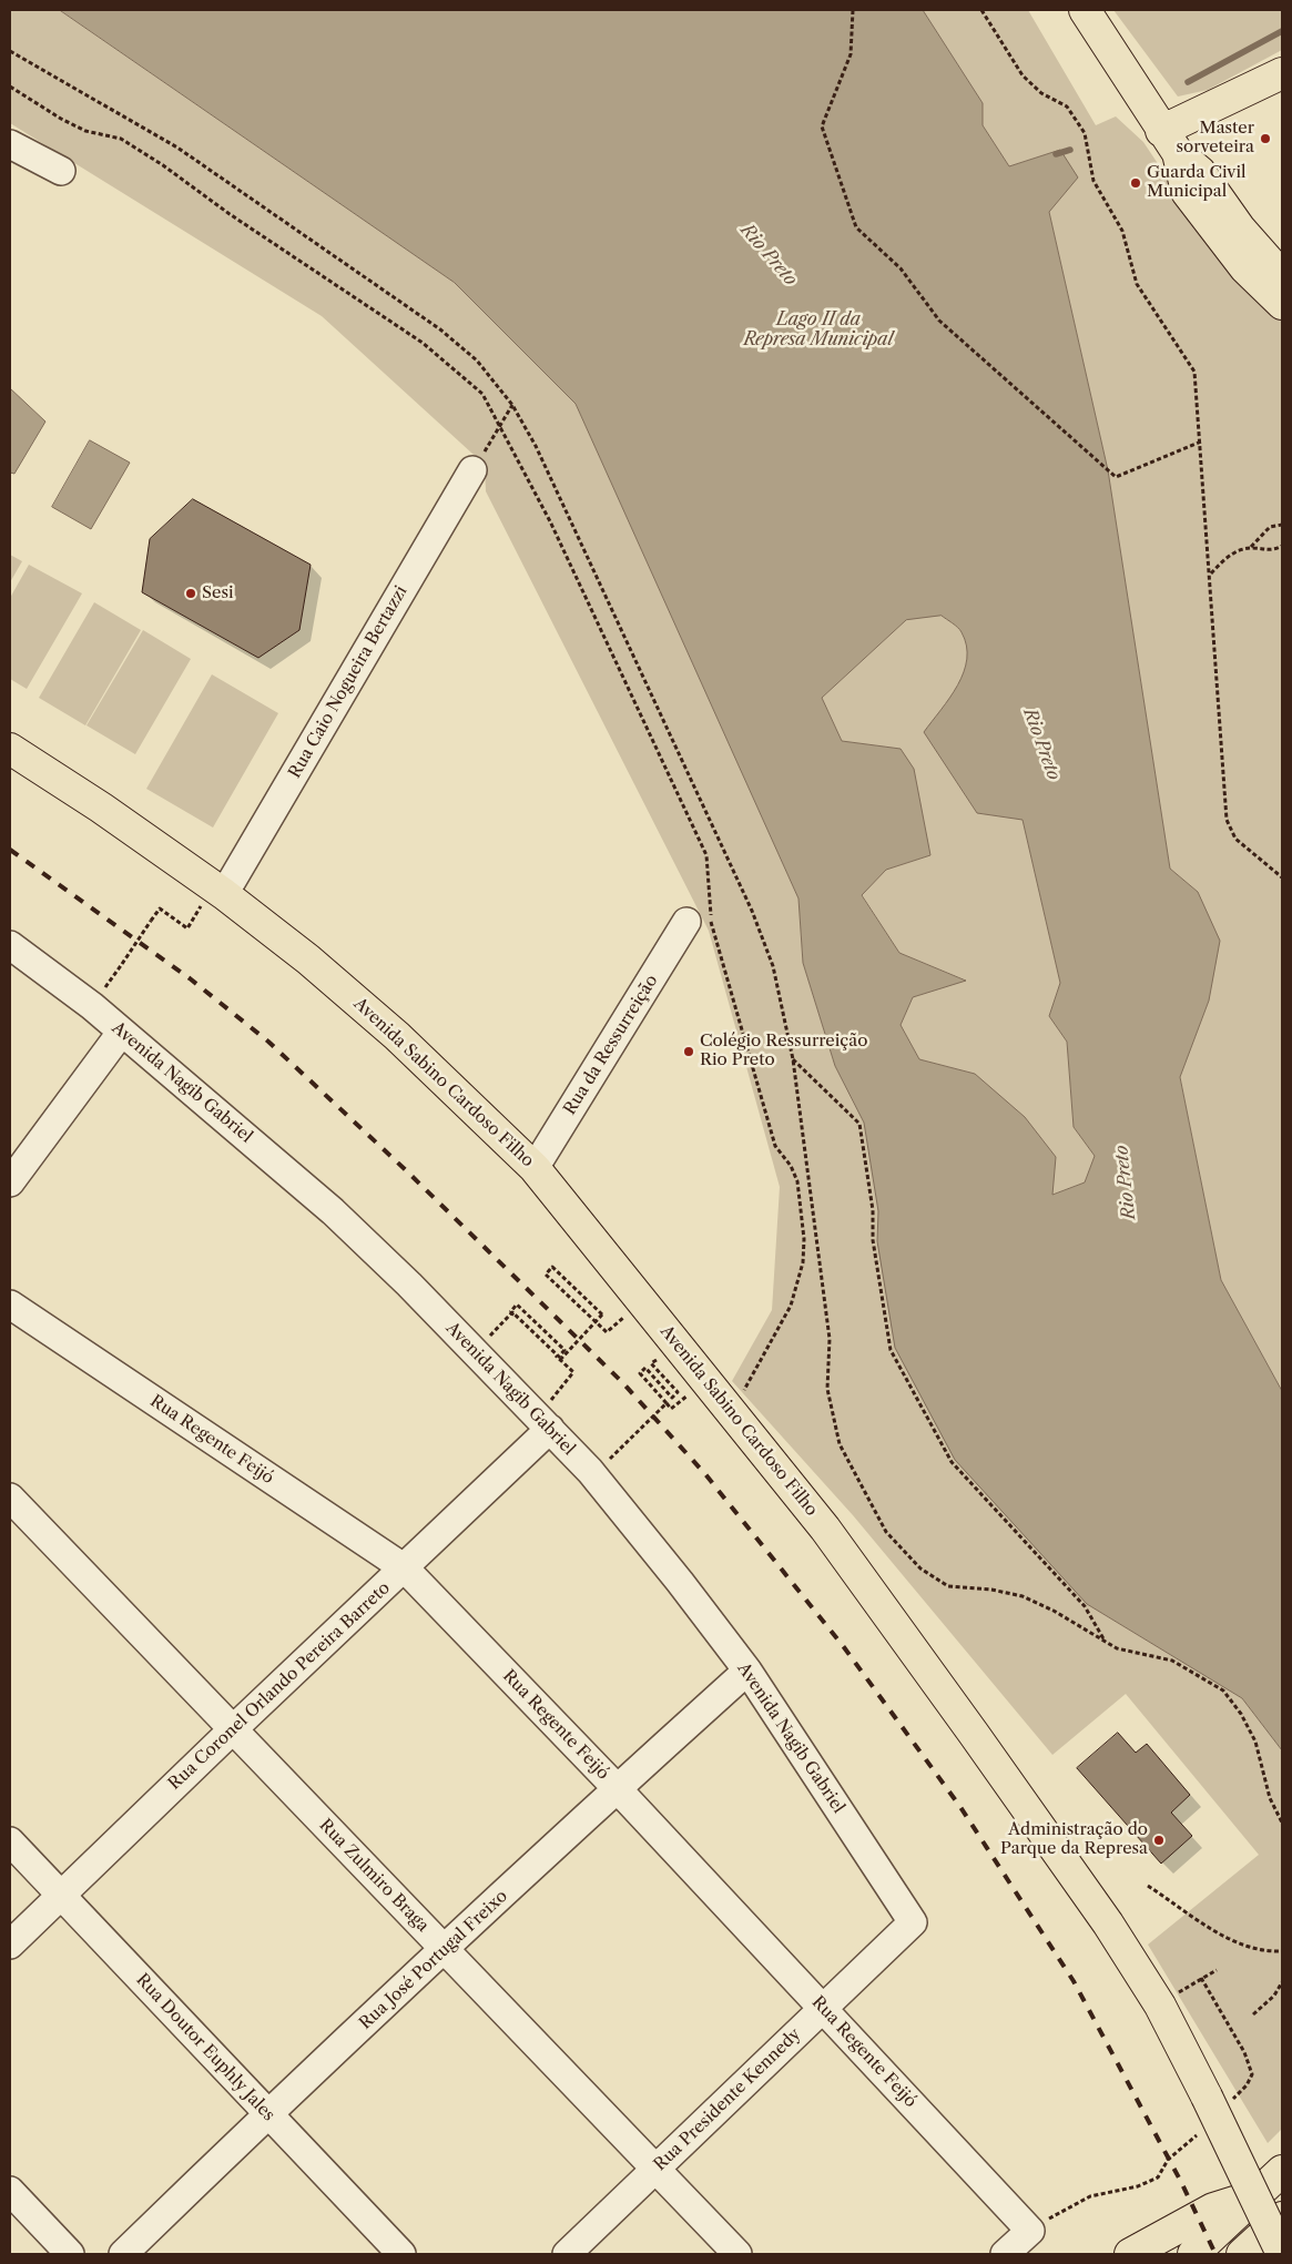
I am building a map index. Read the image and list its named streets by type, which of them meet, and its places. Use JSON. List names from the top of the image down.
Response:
{
  "streets": {
    "main road": ["Avenida Sabino Cardoso Filho"],
    "street": [
      "Rua Caio Nogueira Bertazzi",
      "Rua da Ressurreição",
      "Avenida Nagib Gabriel",
      "Rua Regente Feijó",
      "Rua Coronel Orlando Pereira Barreto",
      "Rua Zulmiro Braga",
      "Rua José Portugal Freixo",
      "Rua Doutor Euphly Jales",
      "Rua Presidente Kennedy"
    ]
  },
  "crossings": [
    ["Rua Caio Nogueira Bertazzi", "Avenida Sabino Cardoso Filho"],
    ["Rua da Ressurreição", "Avenida Sabino Cardoso Filho"],
    ["Avenida Nagib Gabriel", "Rua Coronel Orlando Pereira Barreto"],
    ["Avenida Nagib Gabriel", "Rua José Portugal Freixo"],
    ["Avenida Nagib Gabriel", "Rua Presidente Kennedy"],
    ["Rua Regente Feijó", "Rua Coronel Orlando Pereira Barreto"],
    ["Rua Regente Feijó", "Rua José Portugal Freixo"],
    ["Rua Regente Feijó", "Rua Presidente Kennedy"],
    ["Rua Coronel Orlando Pereira Barreto", "Rua Zulmiro Braga"],
    ["Rua Coronel Orlando Pereira Barreto", "Rua Doutor Euphly Jales"],
    ["Rua Zulmiro Braga", "Rua José Portugal Freixo"],
    ["Rua Zulmiro Braga", "Rua Presidente Kennedy"],
    ["Rua José Portugal Freixo", "Rua Doutor Euphly Jales"]
  ],
  "water": ["Rio Preto", "Lago II da Represa Municipal"],
  "places": [
    "Master sorveteira",
    "Guarda Civil Municipal",
    "Sesi",
    "Colégio Ressurreição Rio Preto",
    "Administração do Parque da Represa"
  ]
}
